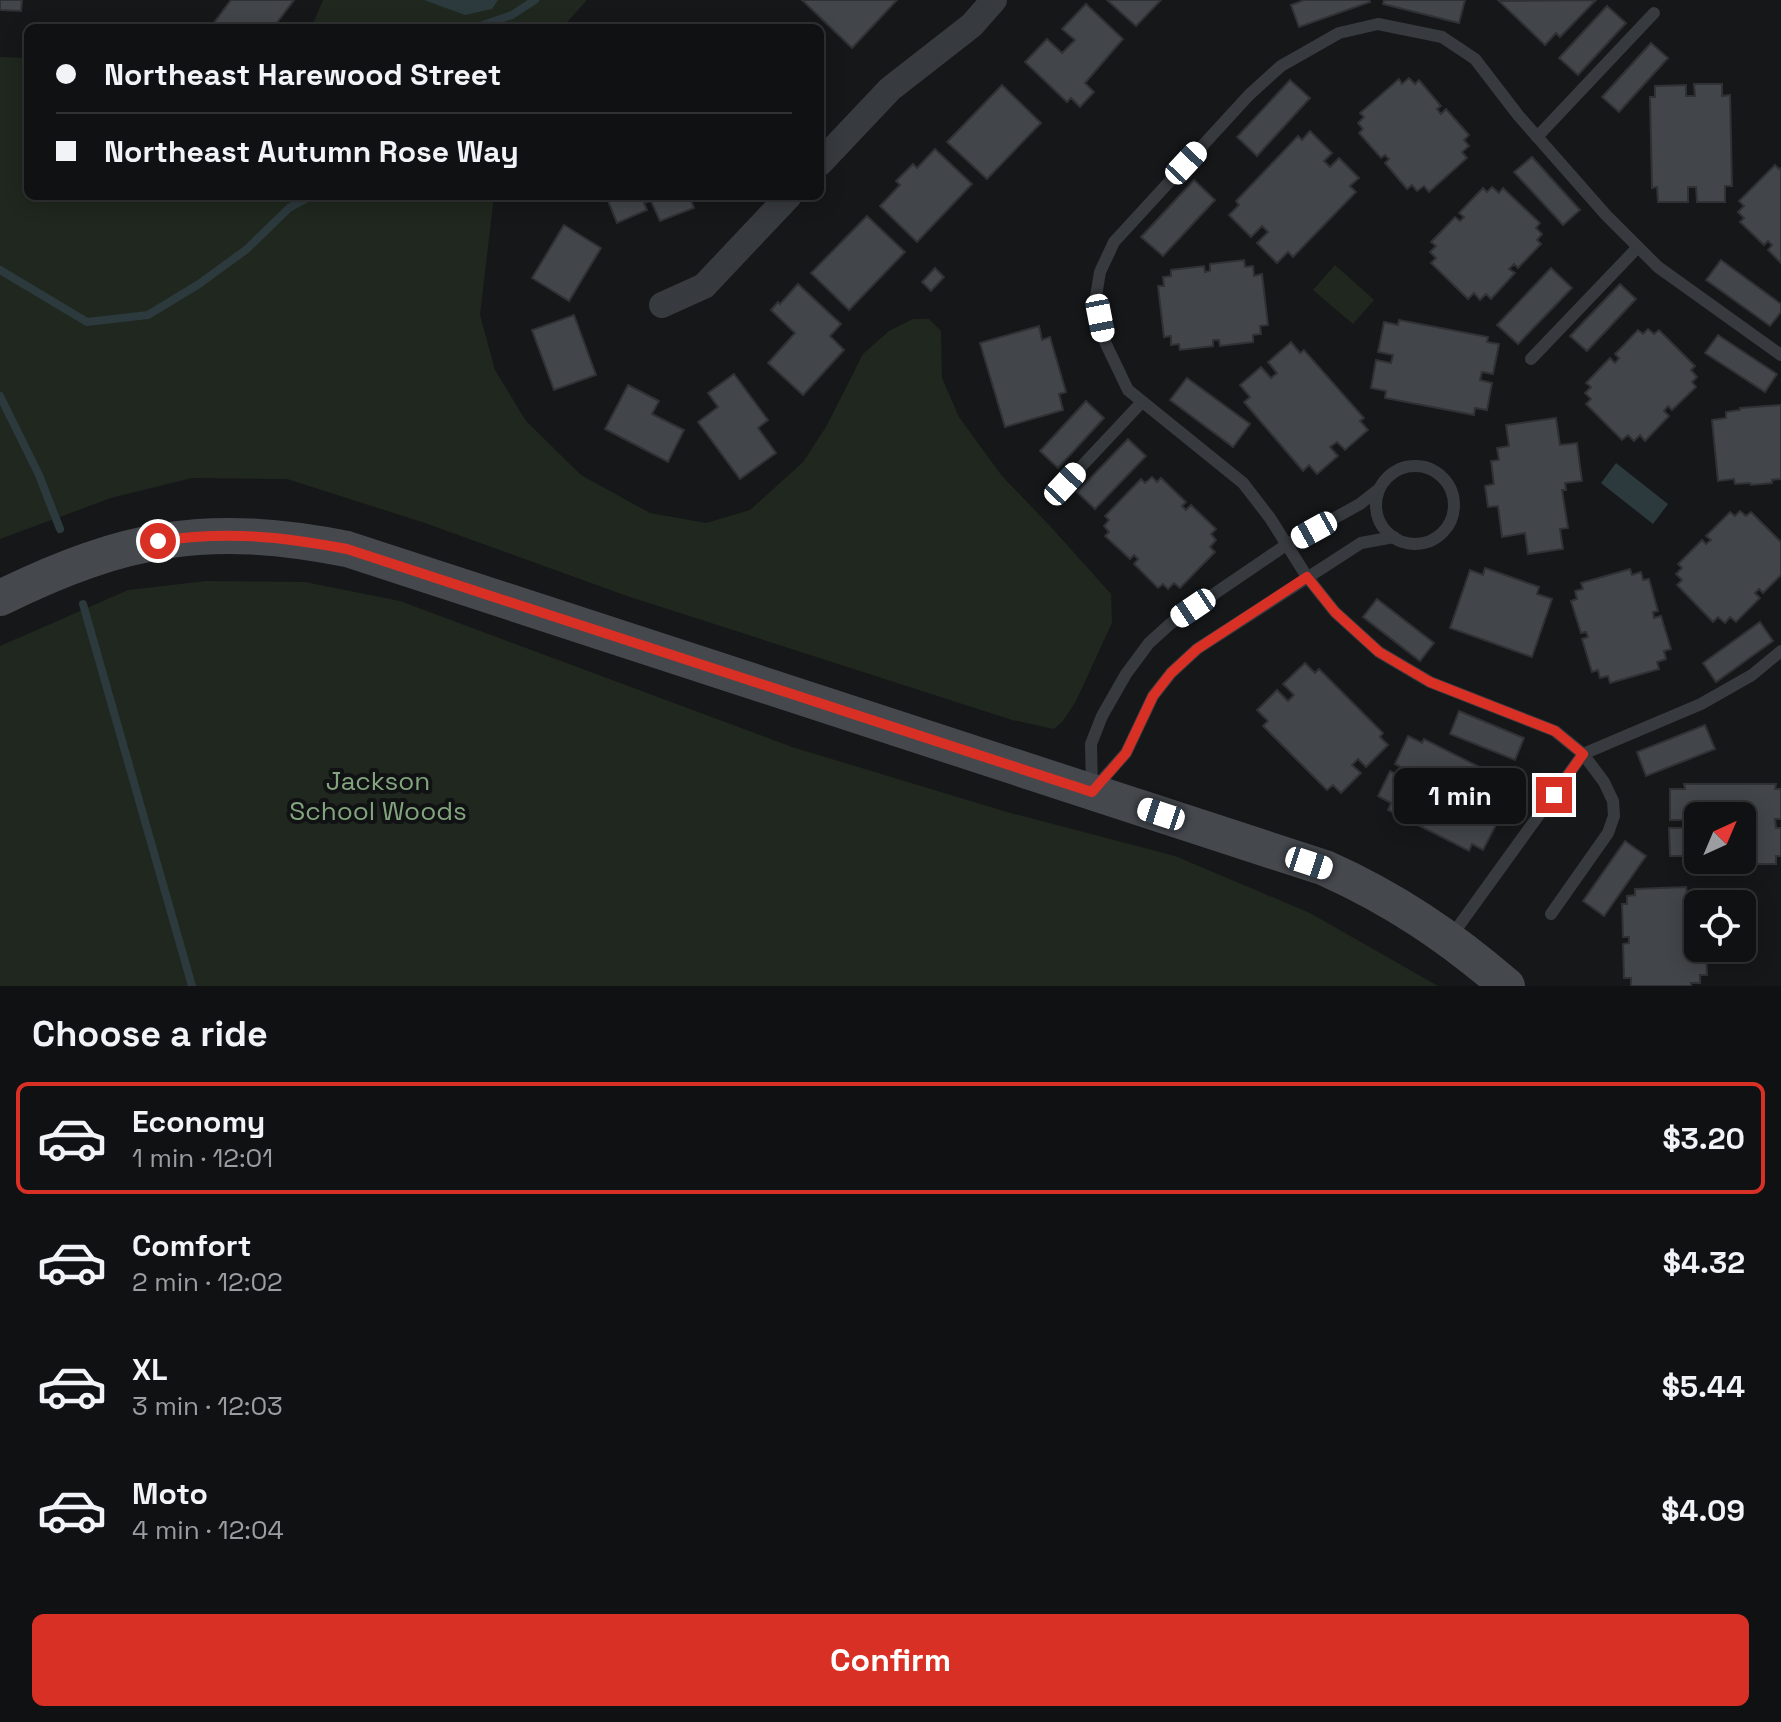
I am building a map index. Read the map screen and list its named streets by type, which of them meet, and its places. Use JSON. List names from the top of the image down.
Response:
{
  "parks": ["Jackson School Woods"],
  "north": "top right",
  "page": {
    "banner": ["Northeast Harewood Street", "Northeast Autumn Rose Way"],
    "bubble": "1 min",
    "heading": "Choose a ride",
    "list": [
      {
        "name": "Economy",
        "note": "1 min · 12:01",
        "value": "$3.20"
      },
      {
        "name": "Comfort",
        "note": "2 min · 12:02",
        "value": "$4.32"
      },
      {
        "name": "XL",
        "note": "3 min · 12:03",
        "value": "$5.44"
      },
      {
        "name": "Moto",
        "note": "4 min · 12:04",
        "value": "$4.09"
      }
    ],
    "buttons": "Confirm"
  }
}
